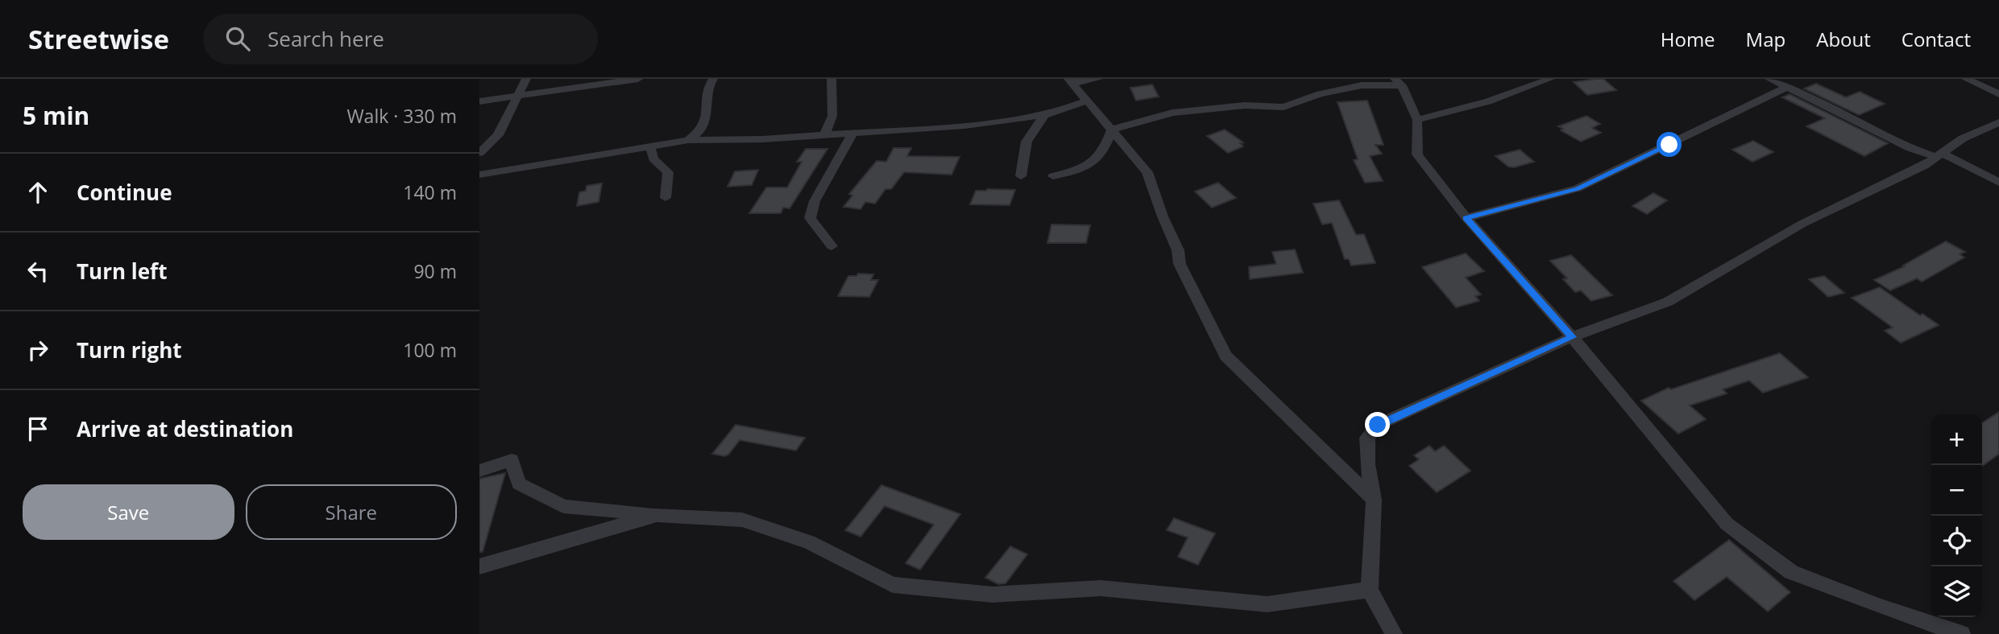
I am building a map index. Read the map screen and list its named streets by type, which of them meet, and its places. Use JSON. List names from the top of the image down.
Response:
{
  "page": {
    "header": "Streetwise",
    "search": "Search here",
    "nav": [
      "Home",
      "Map",
      "About",
      "Contact"
    ],
    "heading": ["5 min", "Walk · 330 m"],
    "list": [
      ["Continue", "140 m"],
      ["Turn left", "90 m"],
      ["Turn right", "100 m"],
      "Arrive at destination"
    ],
    "map_buttons": ["+", "−"],
    "buttons": ["Save", "Share"]
  }
}
